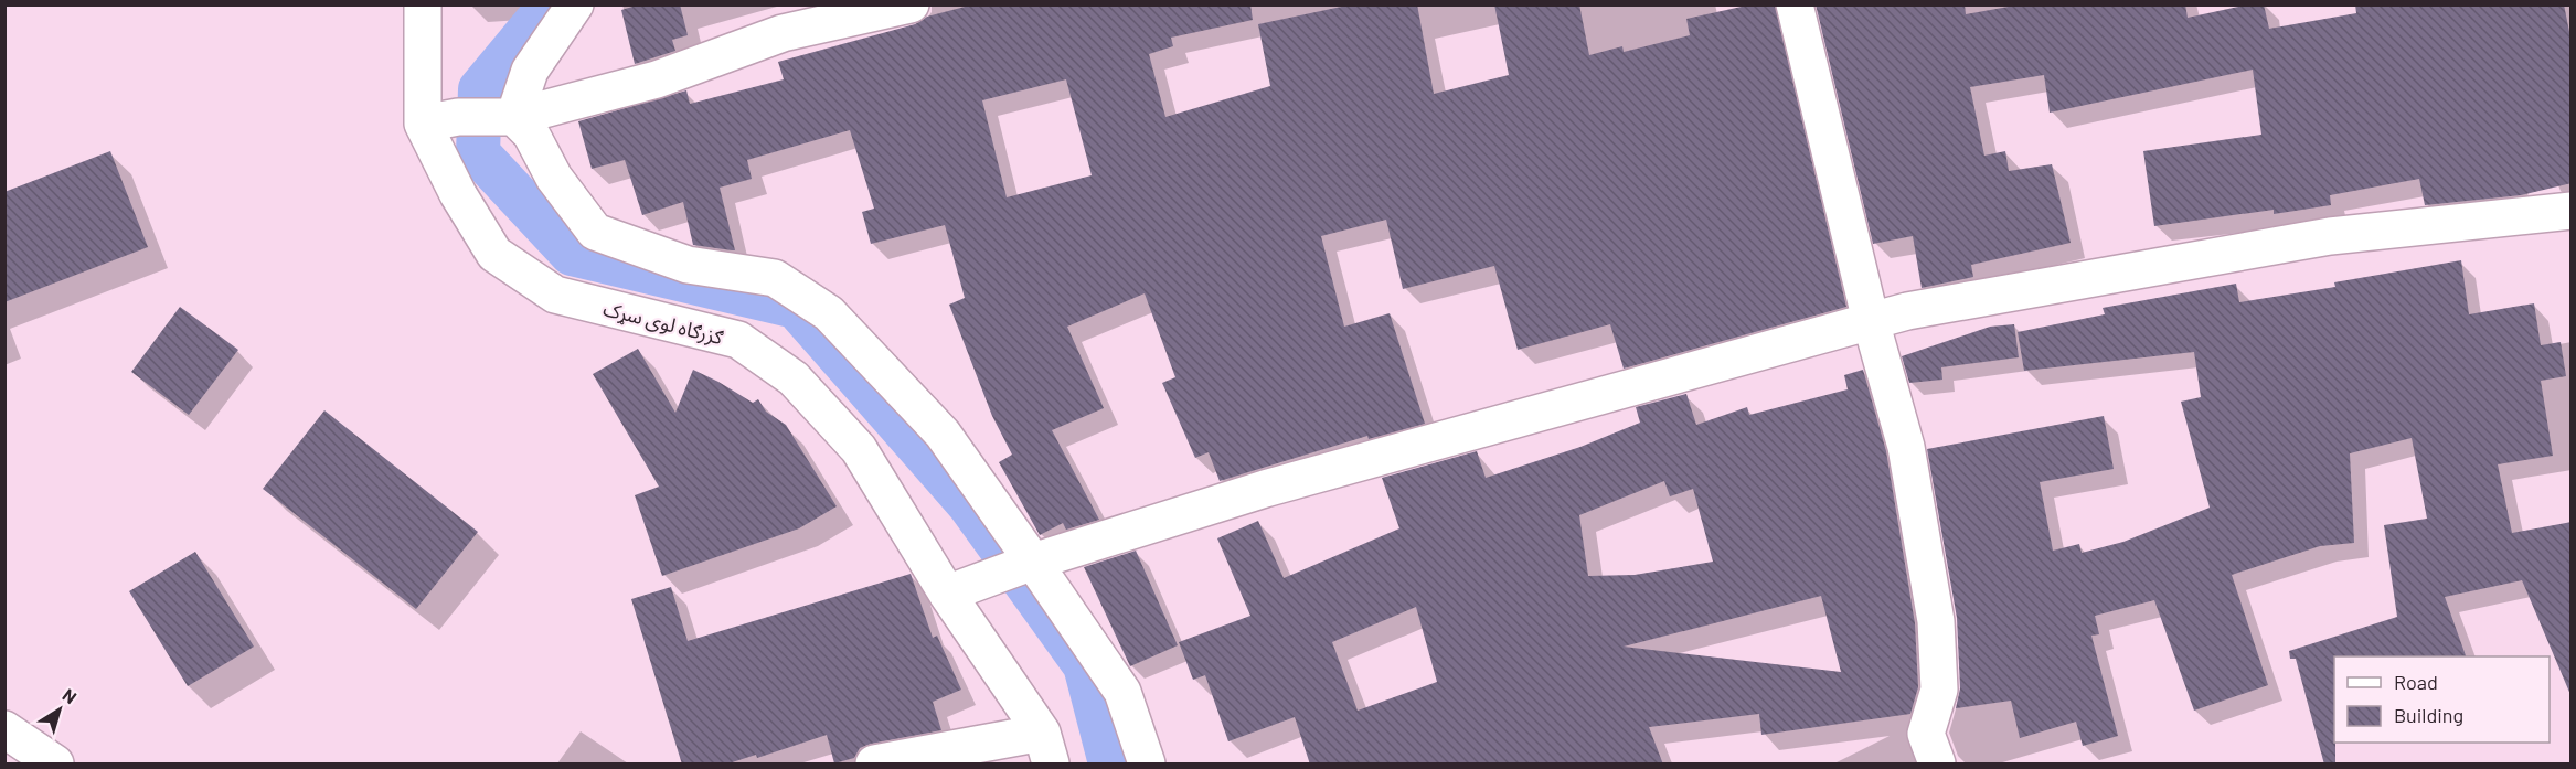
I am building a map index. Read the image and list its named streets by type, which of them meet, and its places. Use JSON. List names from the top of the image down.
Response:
{
  "streets": {
    "street": ["ګزرګاه لوی سړک"]
  },
  "legend": ["Road", "Building"],
  "north": "top right"
}
